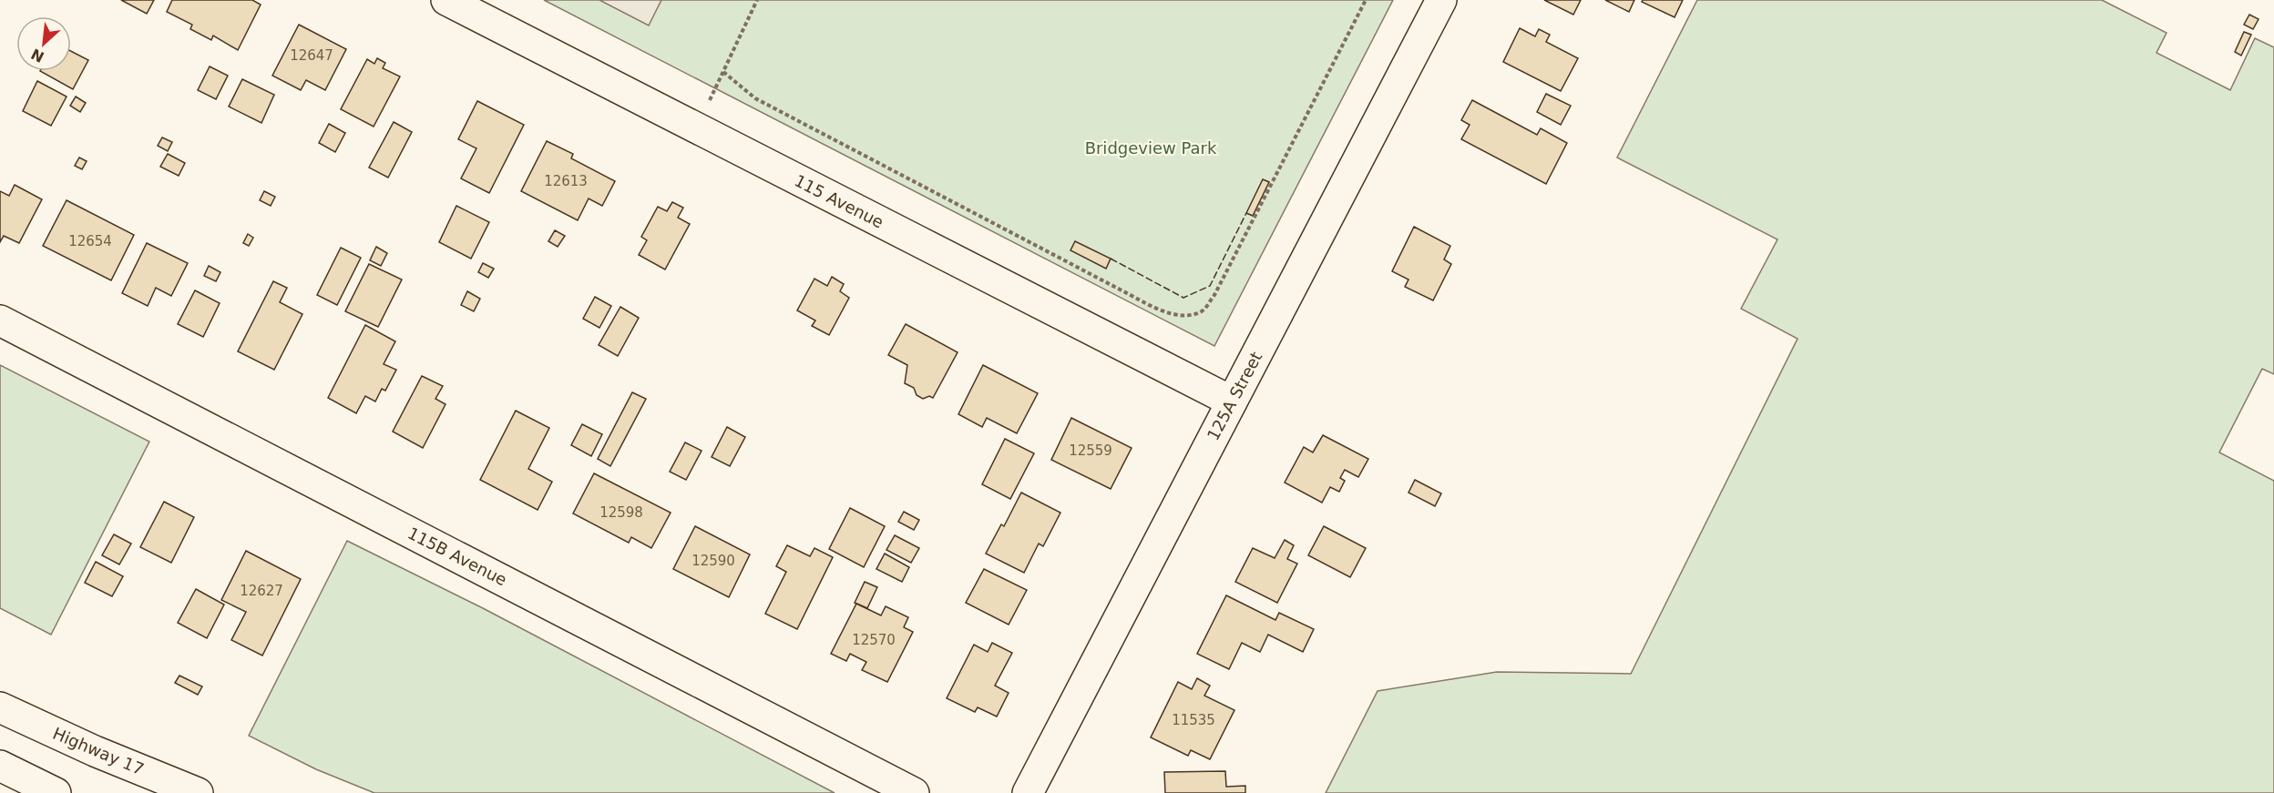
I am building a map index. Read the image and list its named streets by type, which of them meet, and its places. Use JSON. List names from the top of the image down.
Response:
{
  "streets": {
    "main road": [
      "115 Avenue",
      "125A Street",
      "115B Avenue",
      "Highway 17"
    ]
  },
  "crossings": [
    ["115 Avenue", "125A Street"]
  ],
  "parks": ["Bridgeview Park"],
  "house_numbers": [
    "12647",
    "12613",
    "12654",
    "12559",
    "12598",
    "12590",
    "12627",
    "12570",
    "11535"
  ],
  "north": "bottom left"
}
